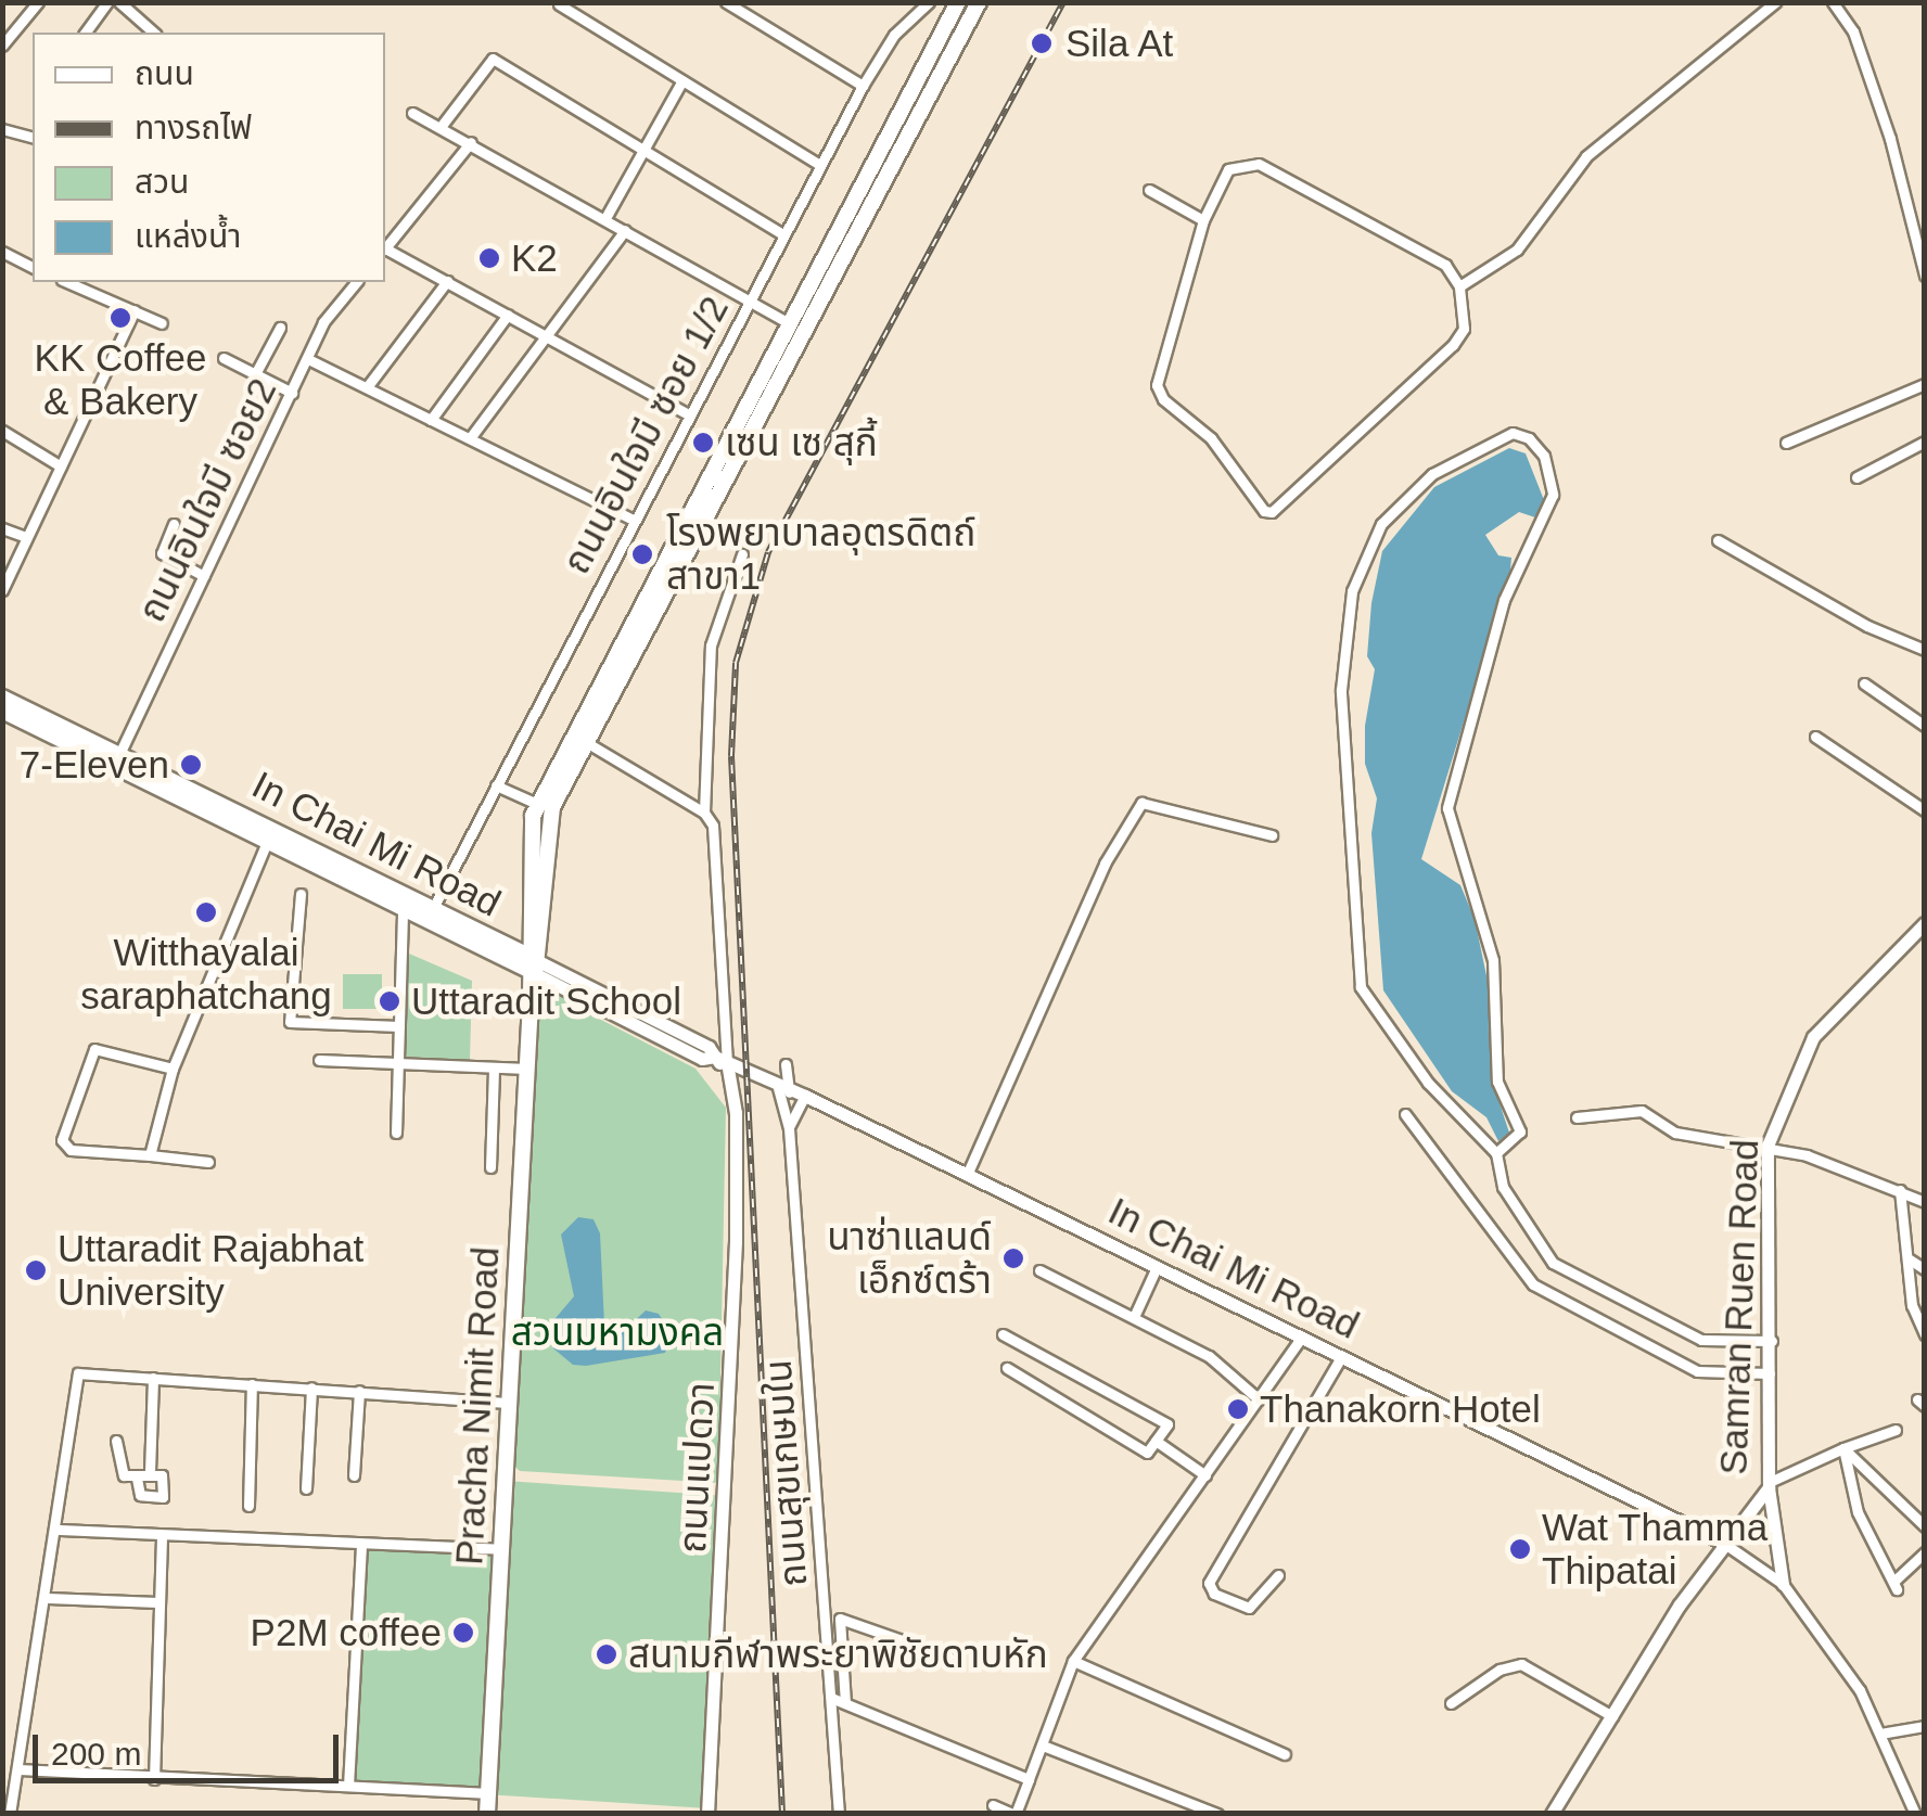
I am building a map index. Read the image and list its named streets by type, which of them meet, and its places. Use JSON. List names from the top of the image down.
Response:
{
  "streets": {
    "main road": ["In Chai Mi Road", "Pracha Nimit Road"],
    "street": [
      "ถนนอินใจมี ซอย 1/2",
      "ถนนอินใจมี ซอย2",
      "Samran Ruen Road",
      "ถนนแปดวา",
      "ถนนสุขเกษมใน"
    ]
  },
  "crossings": [
    ["ถนนอินใจมี ซอย 1/2", "In Chai Mi Road"],
    ["ถนนอินใจมี ซอย2", "In Chai Mi Road"],
    ["In Chai Mi Road", "Samran Ruen Road"],
    ["In Chai Mi Road", "Pracha Nimit Road"],
    ["In Chai Mi Road", "ถนนสุขเกษมใน"]
  ],
  "parks": ["สวนมหามงคล"],
  "places": [
    "Sila At",
    "K2",
    "KK Coffee & Bakery",
    "เซน เซ สุกี้",
    "โรงพยาบาลอุตรดิตถ์ สาขา1",
    "7-Eleven",
    "Witthayalai saraphatchang",
    "Uttaradit School",
    "นาซ่าแลนด์ เอ็กซ์ตร้า",
    "Uttaradit Rajabhat University",
    "Thanakorn Hotel",
    "Wat Thamma Thipatai",
    "P2M coffee",
    "สนามกีฬาพระยาพิชัยดาบหัก"
  ],
  "legend": [
    "ถนน",
    "ทางรถไฟ",
    "สวน",
    "แหล่งน้ำ"
  ],
  "scale_bar": "200 m"
}
